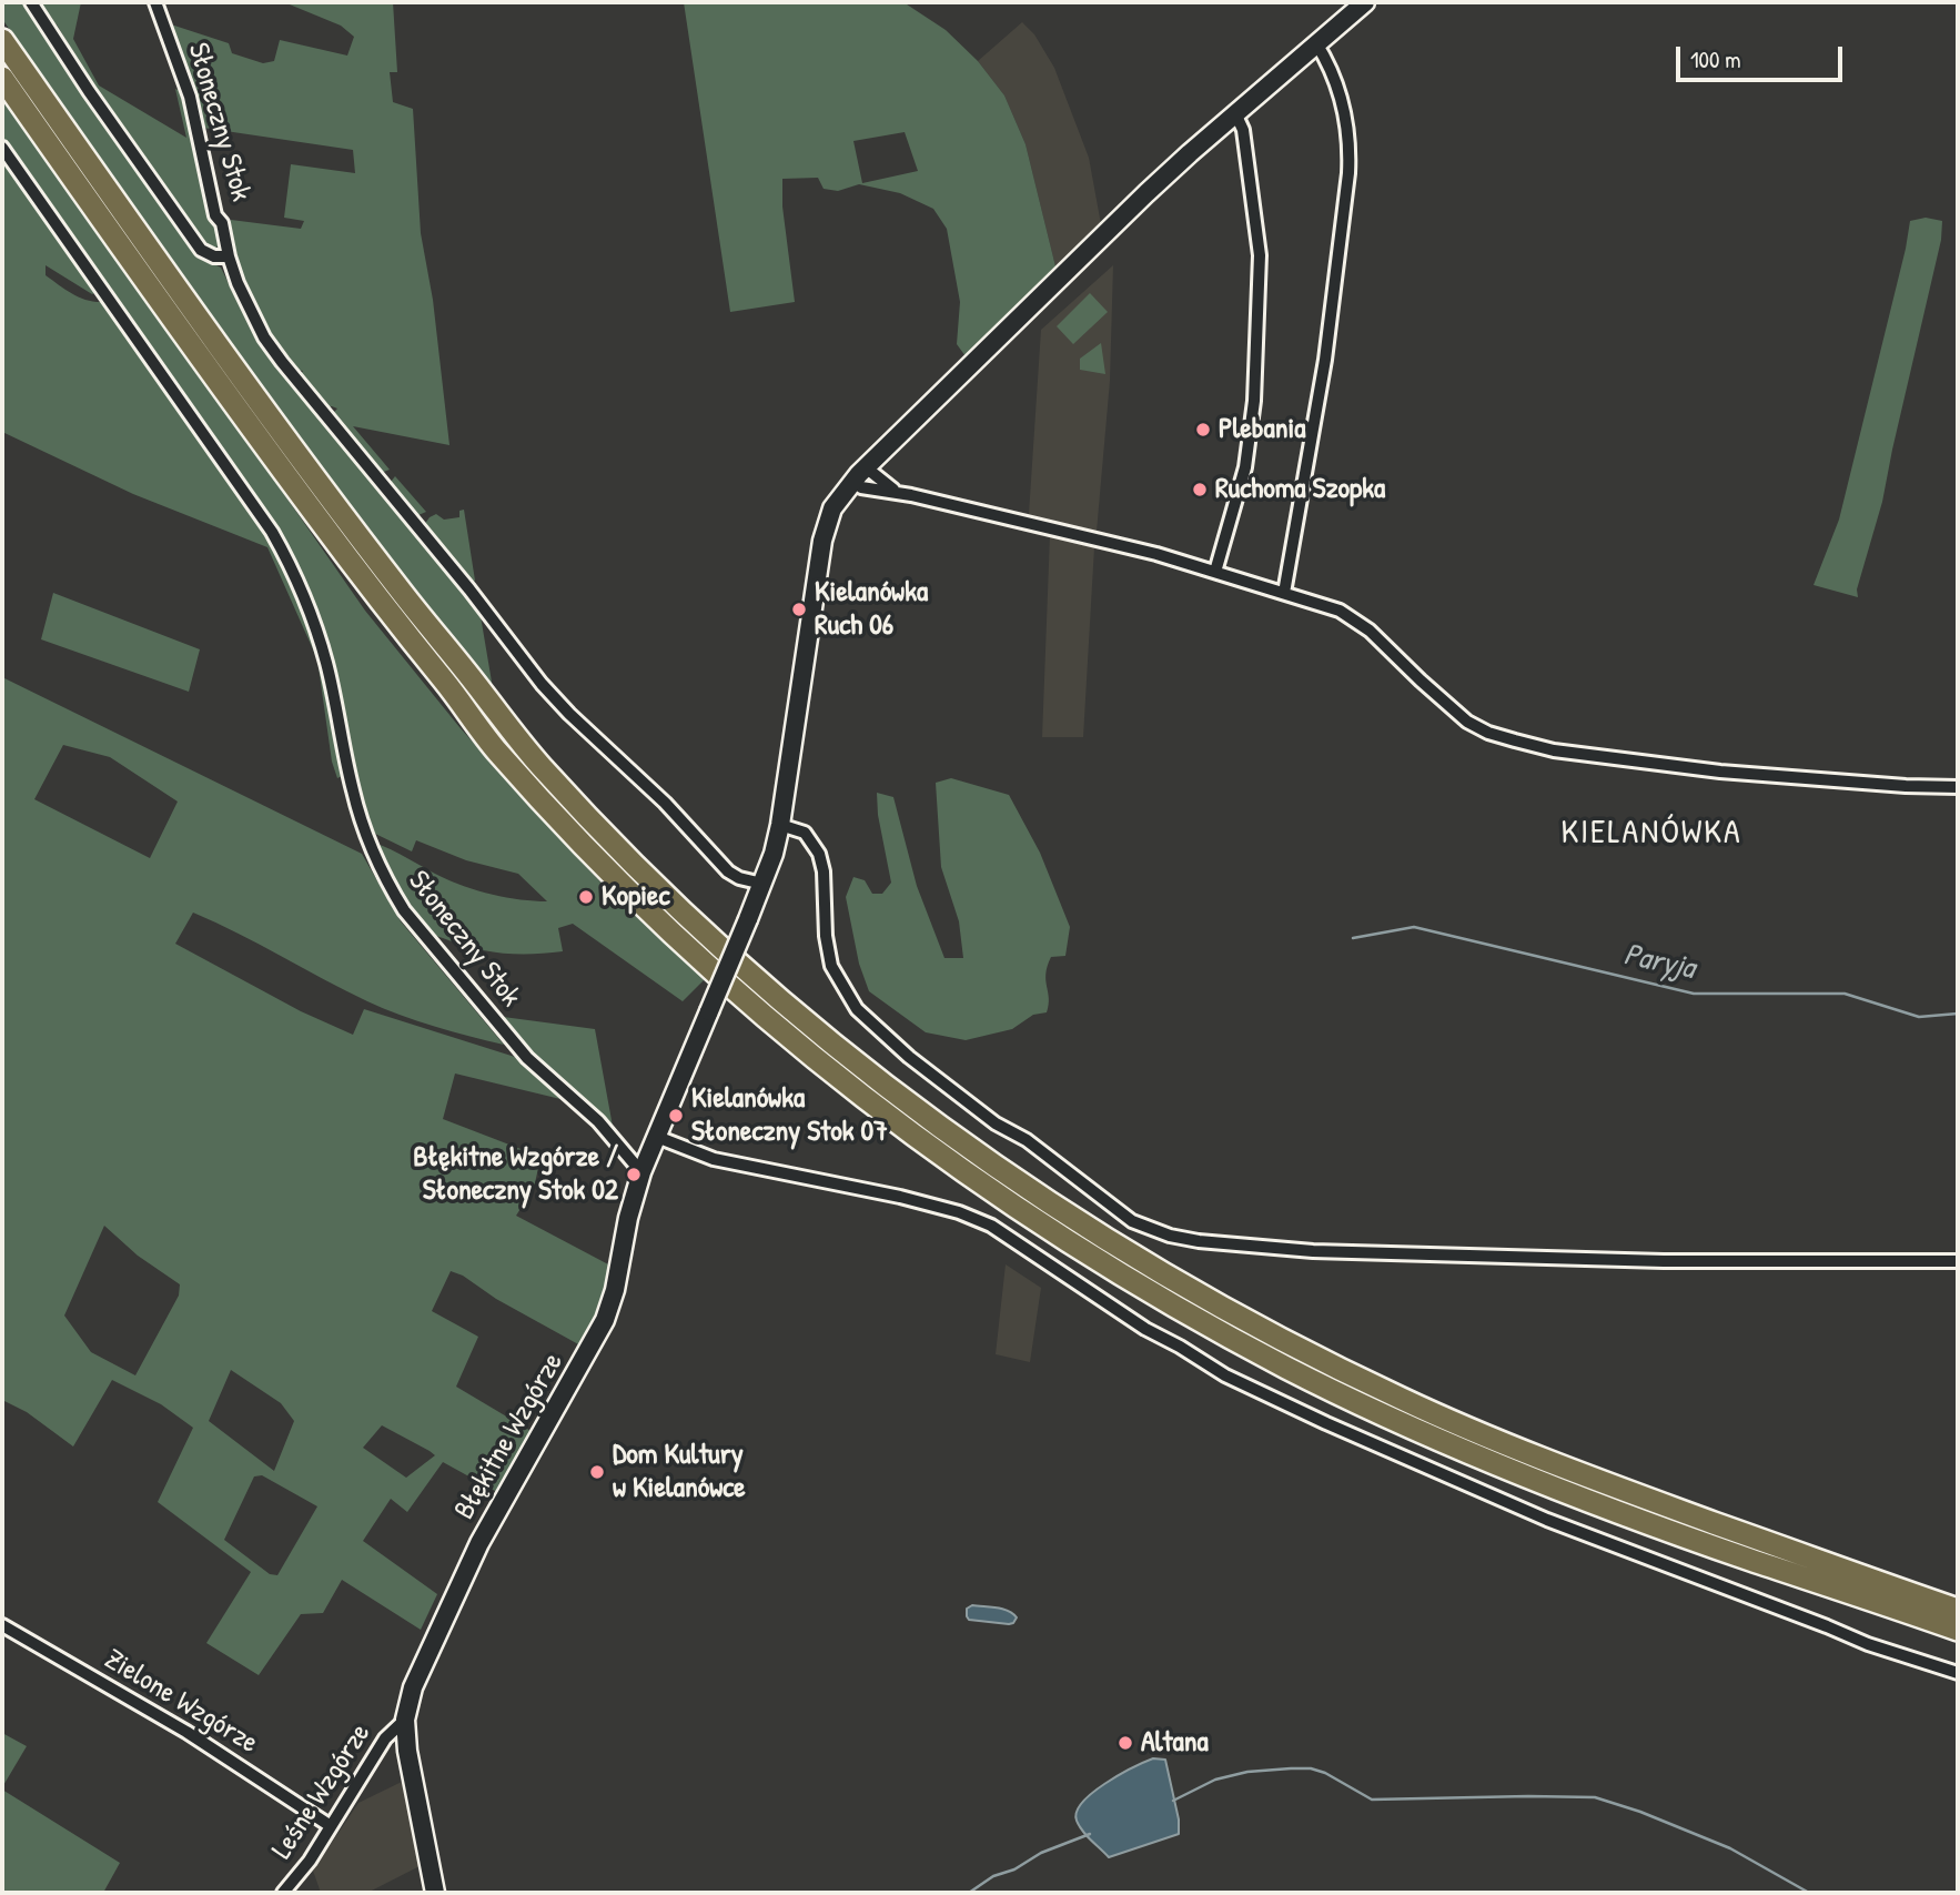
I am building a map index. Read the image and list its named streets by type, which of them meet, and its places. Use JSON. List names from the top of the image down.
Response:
{
  "streets": {
    "street": [
      "Słoneczny Stok",
      "Błękitne Wzgórze",
      "Zielone Wzgórze",
      "Leśne Wzgórze"
    ]
  },
  "crossings": [
    ["Słoneczny Stok", "Błękitne Wzgórze"],
    ["Błękitne Wzgórze", "Leśne Wzgórze"],
    ["Zielone Wzgórze", "Leśne Wzgórze"]
  ],
  "districts": ["KIELANÓWKA"],
  "water": ["Paryja"],
  "places": [
    "Plebania",
    "Ruchoma Szopka",
    "Kielanówka Ruch 06",
    "Kopiec",
    "Kielanówka Słoneczny Stok 07",
    "Błękitne Wzgórze / Słoneczny Stok 02",
    "Dom Kultury w Kielanówce",
    "Altana"
  ],
  "scale_bar": "100 m"
}
